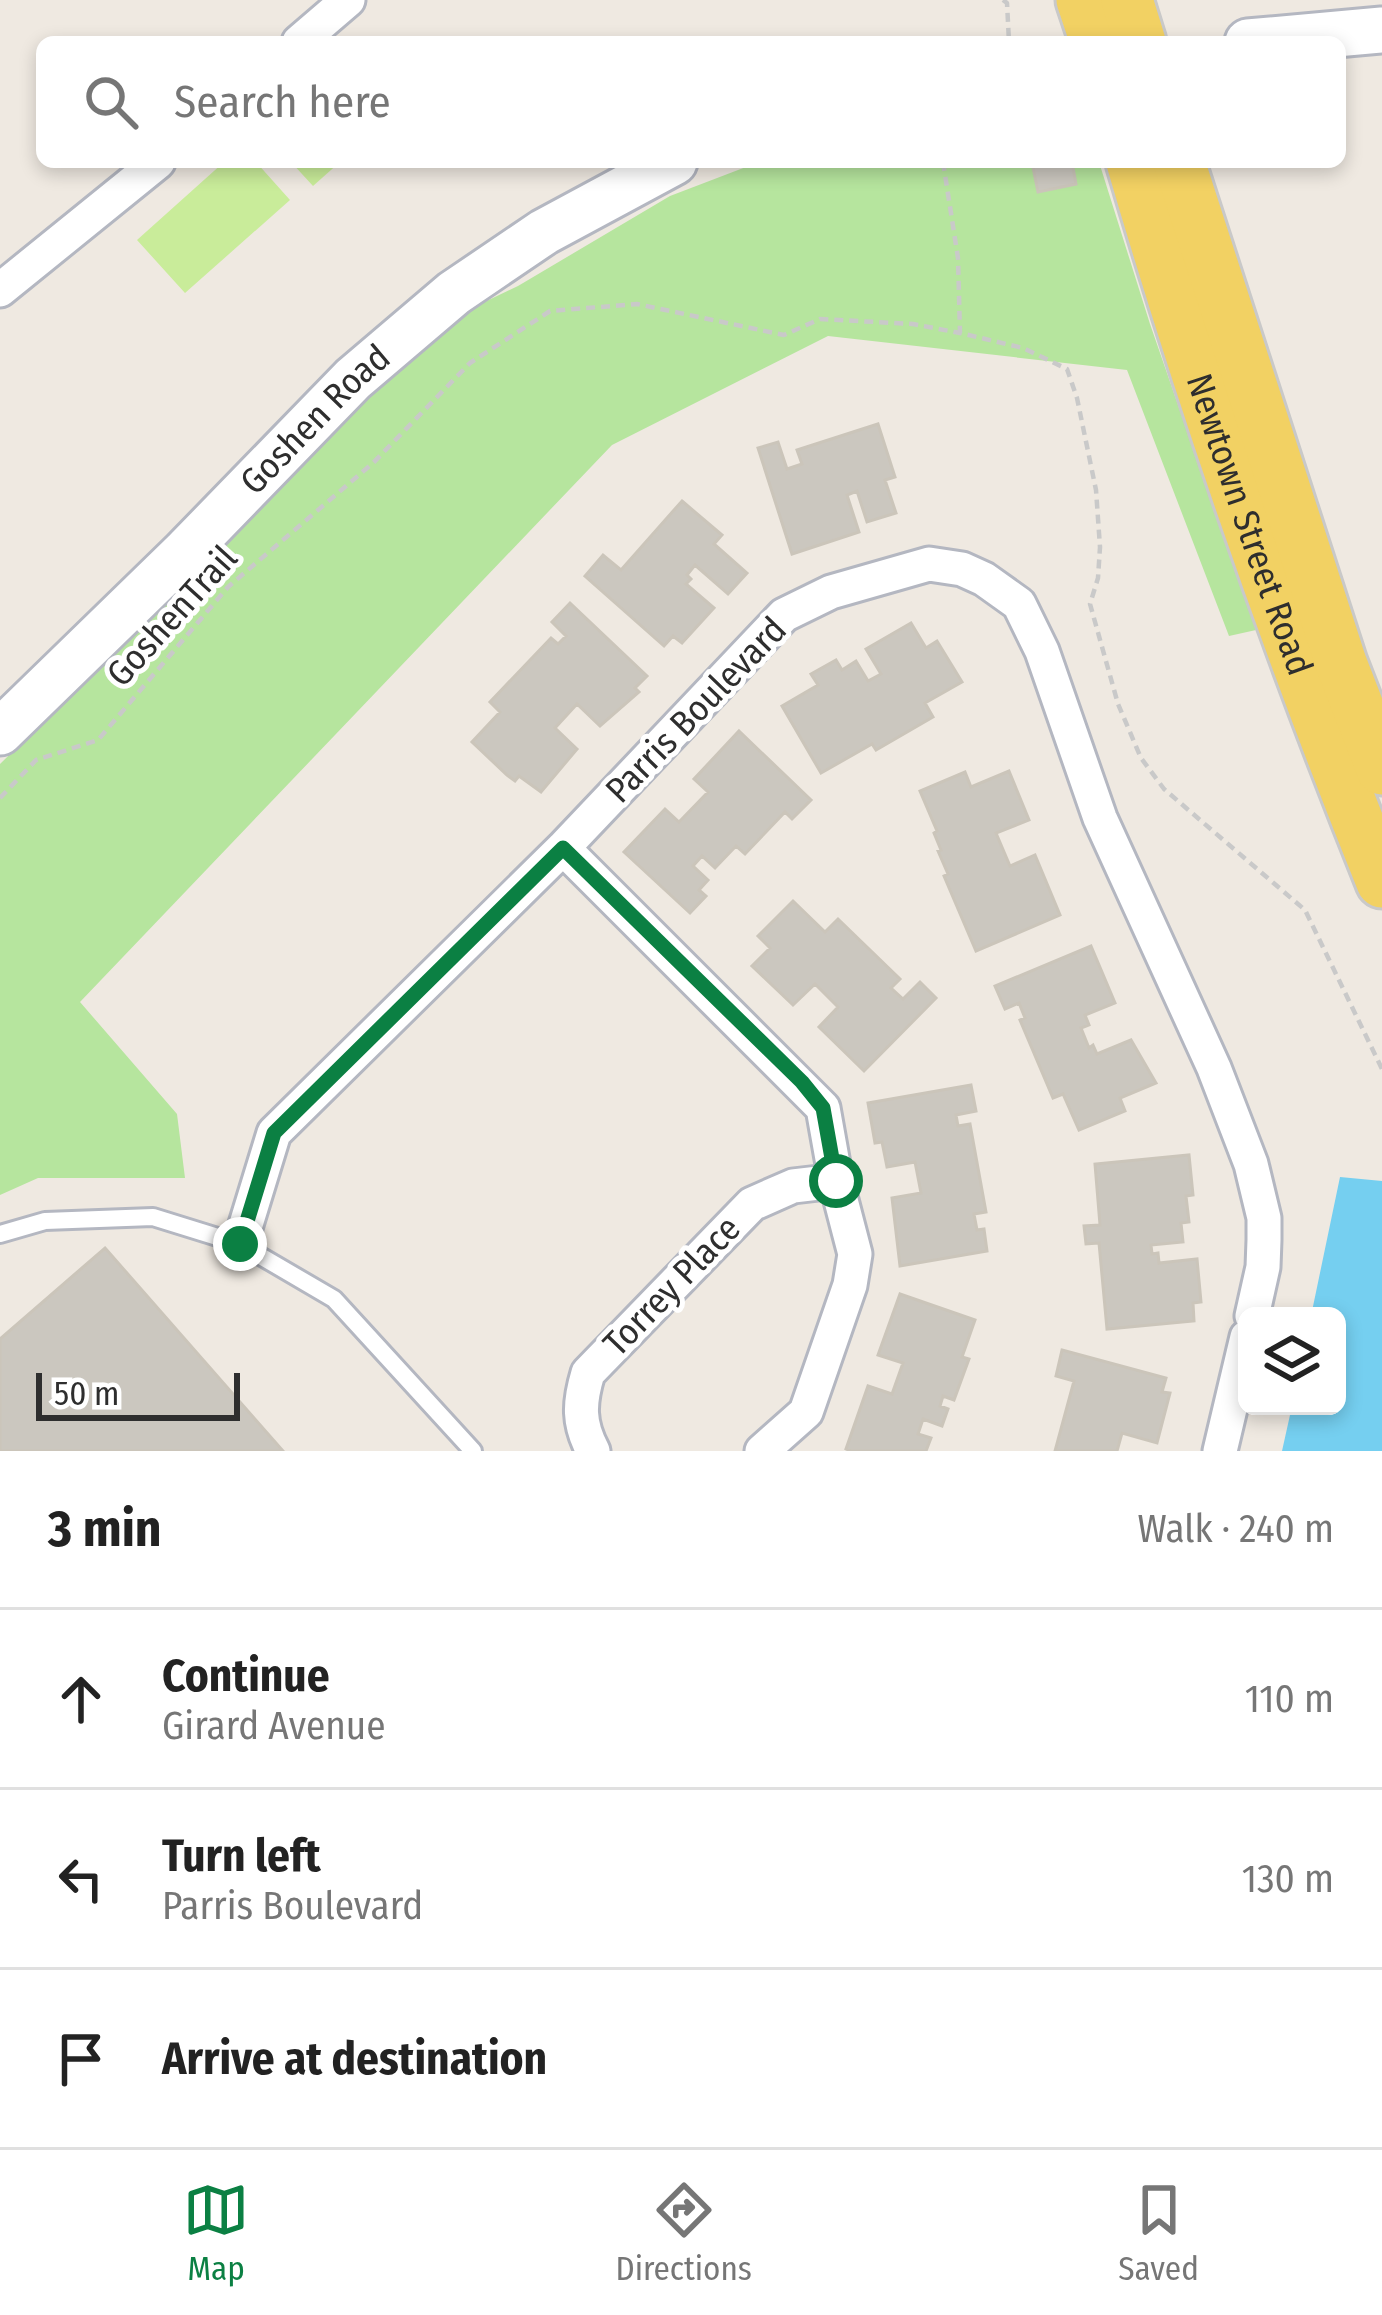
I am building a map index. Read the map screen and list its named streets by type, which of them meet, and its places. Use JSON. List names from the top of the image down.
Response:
{
  "streets": {
    "main road": ["Goshen Road", "Newtown Street Road"],
    "street": ["Parris Boulevard", "Torrey Place"],
    "path": ["GoshenTrail"]
  },
  "scale_bar": "50 m",
  "page": {
    "search": "Search here",
    "scale": "50 m",
    "heading": ["3 min", "Walk · 240 m"],
    "list": [
      ["Continue", "Girard Avenue", "110 m"],
      ["Turn left", "Parris Boulevard", "130 m"],
      "Arrive at destination"
    ],
    "nav": ["Map", "Directions", "Saved"]
  }
}
